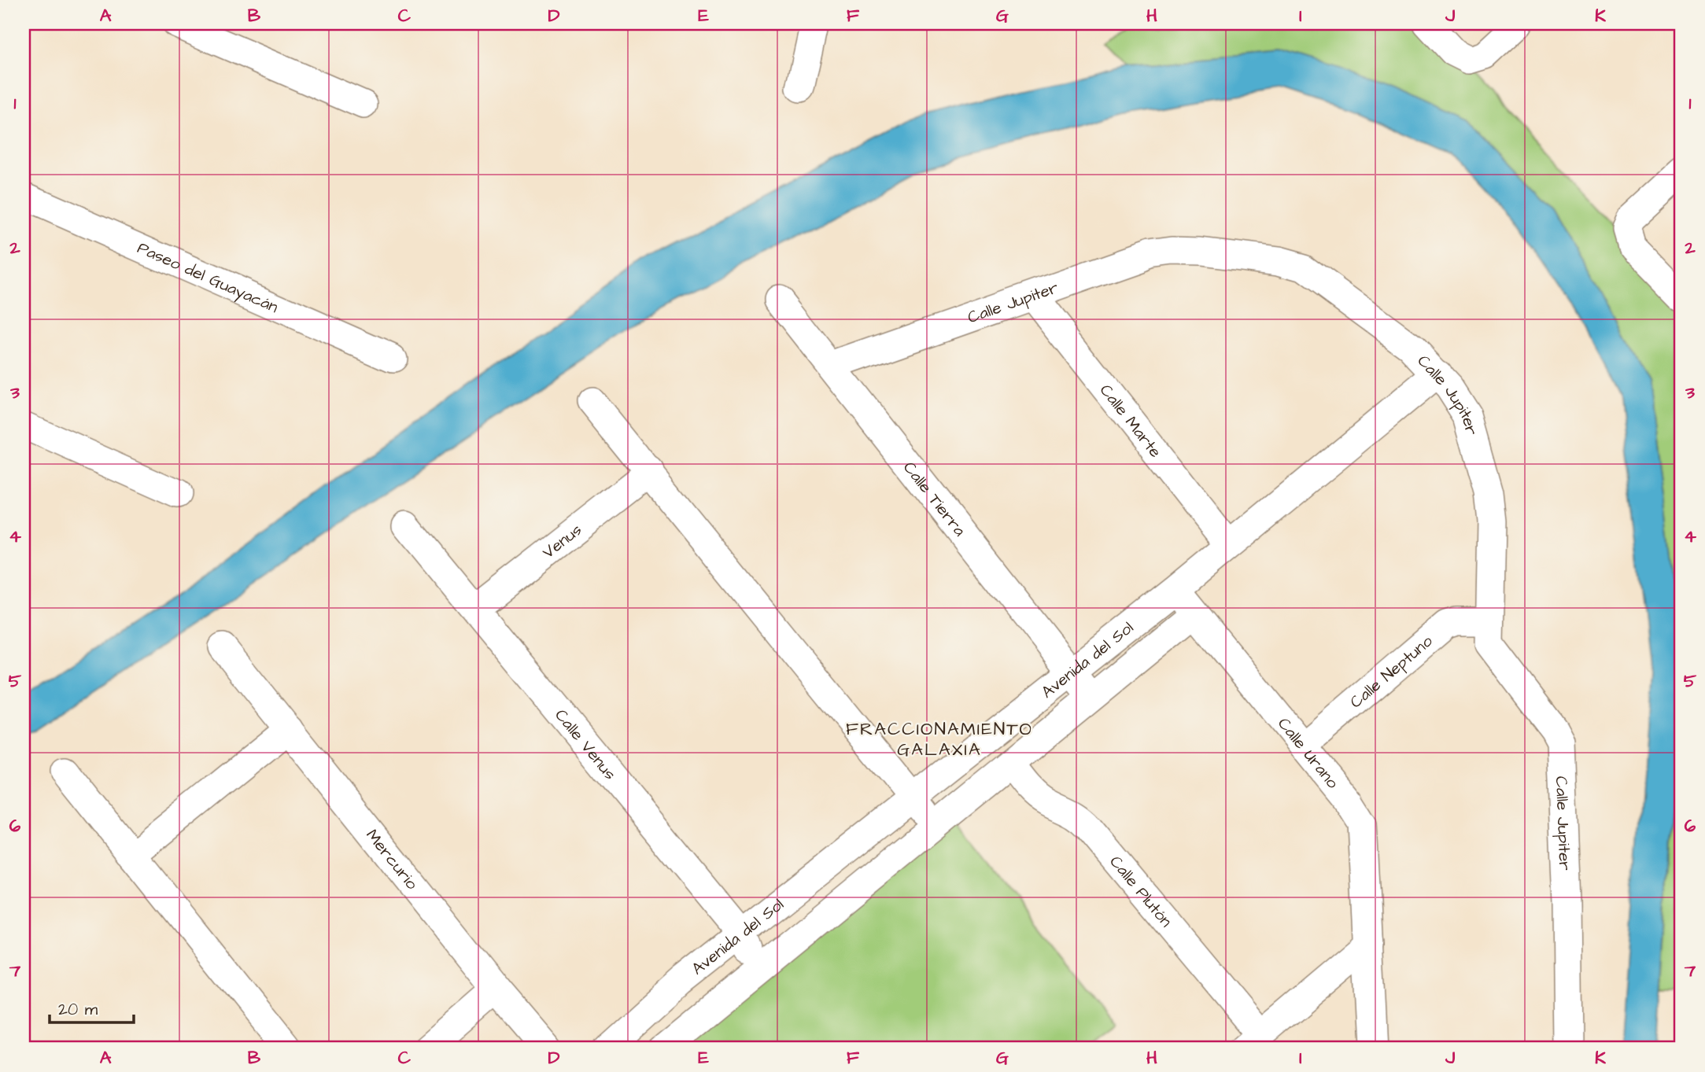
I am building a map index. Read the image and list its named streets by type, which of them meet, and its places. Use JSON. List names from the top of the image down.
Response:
{
  "streets": {
    "street": [
      "Paseo del Guayacán",
      "Calle Jupiter",
      "Calle Marte",
      "Calle Tierra",
      "Venus",
      "Avenida del Sol",
      "Calle Neptuno",
      "Calle Venus",
      "Calle Urano",
      "Mercurio",
      "Calle Plutón"
    ]
  },
  "crossings": [
    ["Calle Jupiter", "Calle Marte"],
    ["Calle Jupiter", "Calle Tierra"],
    ["Calle Jupiter", "Avenida del Sol"],
    ["Calle Jupiter", "Calle Neptuno"],
    ["Calle Marte", "Avenida del Sol"],
    ["Calle Tierra", "Avenida del Sol"],
    ["Venus", "Calle Venus"],
    ["Avenida del Sol", "Calle Venus"],
    ["Avenida del Sol", "Calle Urano"],
    ["Avenida del Sol", "Calle Plutón"],
    ["Calle Neptuno", "Calle Urano"]
  ],
  "districts": ["FRACCIONAMIENTO GALAXIA"],
  "scale_bar": "20 m",
  "grid": {
    "columns": [
      "A",
      "B",
      "C",
      "D",
      "E",
      "F",
      "G",
      "H",
      "I",
      "J",
      "K"
    ],
    "rows": [
      "1",
      "2",
      "3",
      "4",
      "5",
      "6",
      "7"
    ]
  }
}
